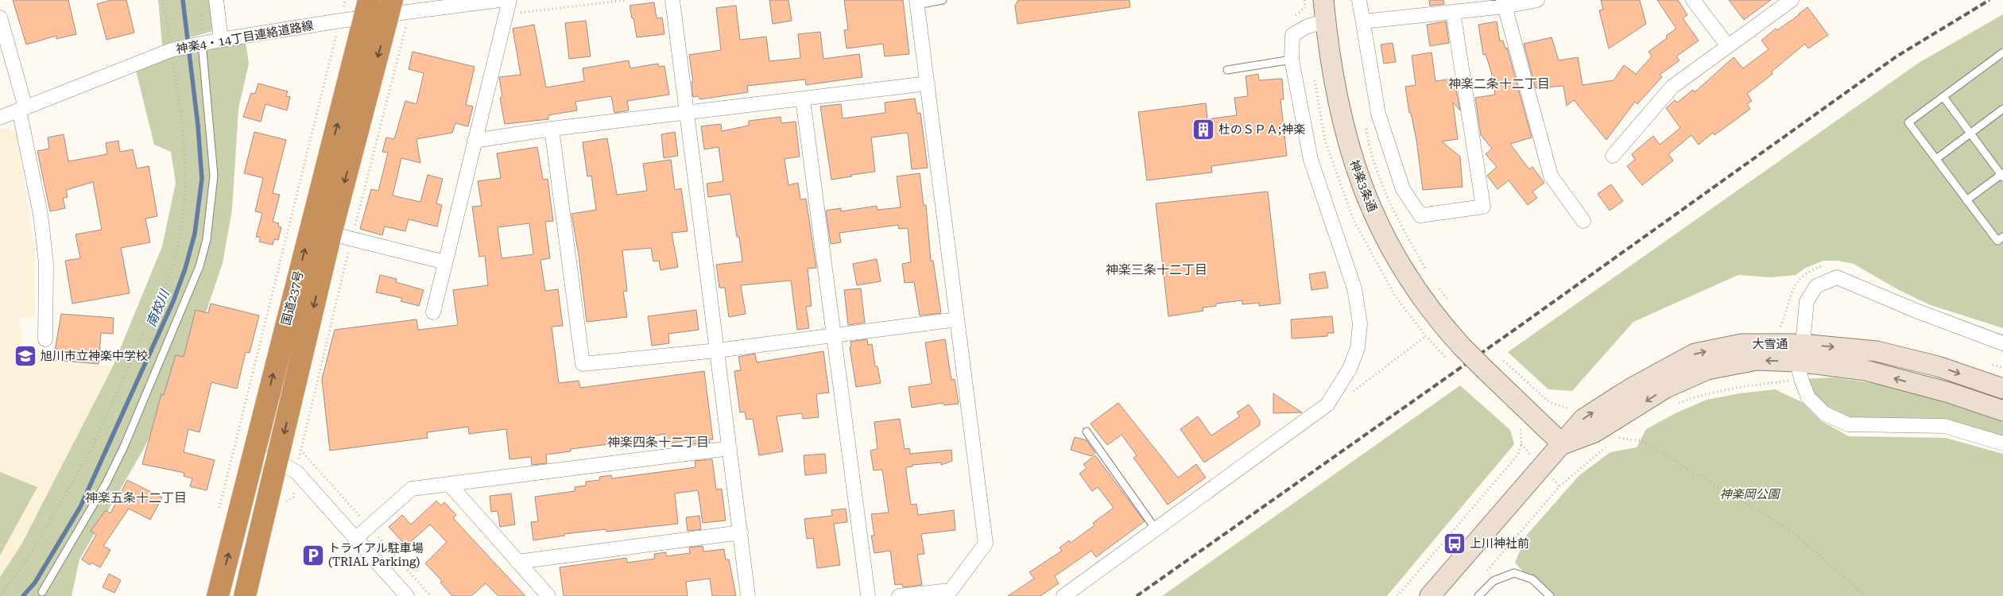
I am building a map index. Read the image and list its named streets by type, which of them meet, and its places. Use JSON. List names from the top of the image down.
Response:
{
  "streets": {
    "highway": ["国道237号"],
    "main road": ["神楽3条通", "大雪通"],
    "street": ["神楽4・14丁目連絡道路線"]
  },
  "crossings": [
    ["神楽4・14丁目連絡道路線", "国道237号"]
  ],
  "districts": [
    "神楽二条十二丁目",
    "神楽三条十二丁目",
    "神楽四条十二丁目",
    "神楽五条十二丁目"
  ],
  "water": ["南校川"],
  "parks": ["神楽岡公園"],
  "places": {
    "building": ["杜のＳＰＡ;神楽"],
    "school or university": ["旭川市立神楽中学校"],
    "bus stop": ["上川神社前"],
    "parking": ["トライアル駐車場 (TRIAL Parking)"]
  }
}
